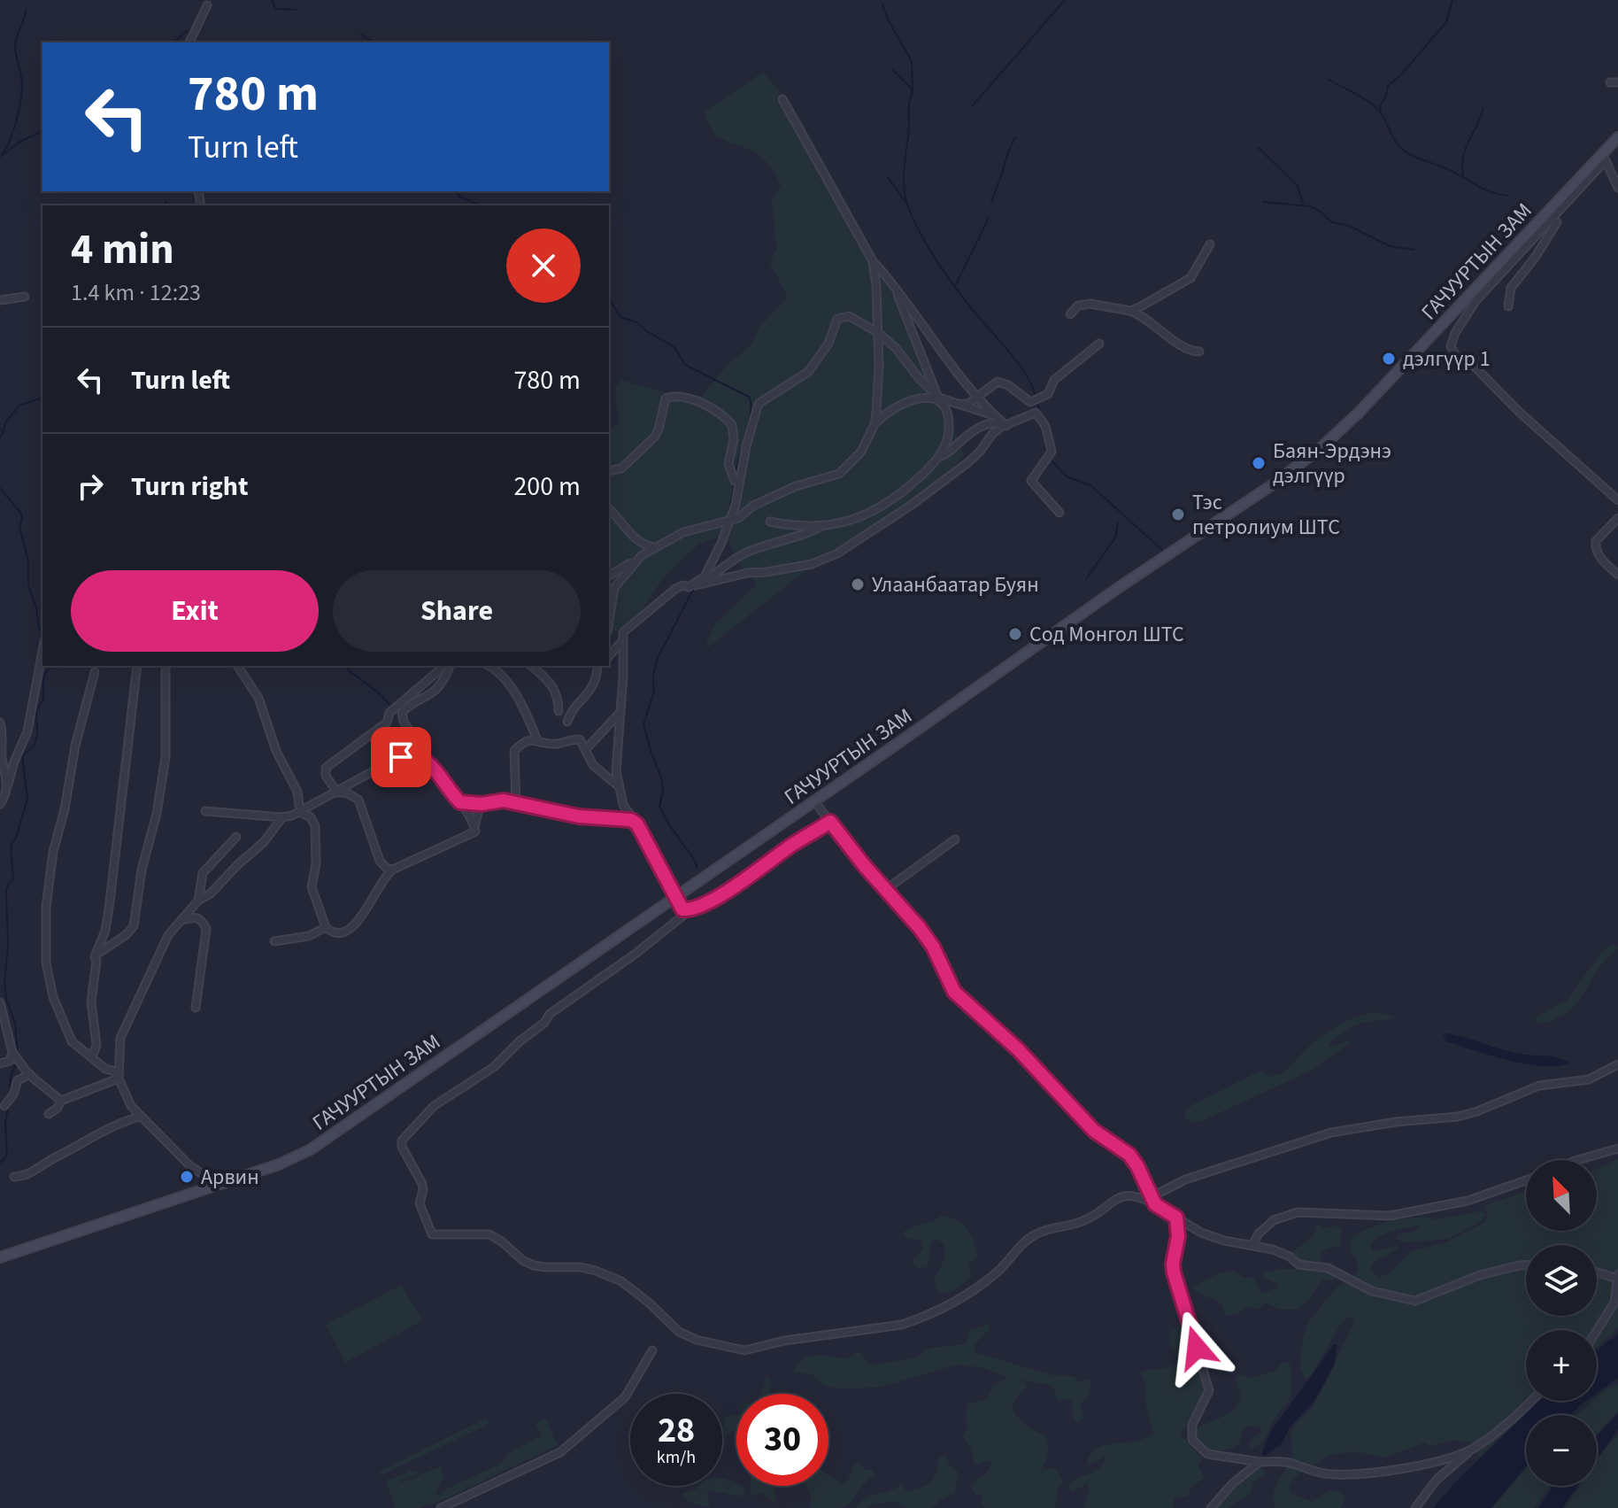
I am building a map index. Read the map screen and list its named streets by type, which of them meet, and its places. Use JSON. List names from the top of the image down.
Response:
{
  "streets": {
    "main road": ["ГАЧУУРТЫН ЗАМ"]
  },
  "places": [
    "дэлгүүр 1",
    "Баян-Эрдэнэ дэлгүүр",
    "Тэс петролиум ШТС",
    "Улаанбаатар Буян",
    "Сод Монгол ШТС",
    "Арвин"
  ],
  "north": "top left",
  "page": {
    "turn": ["780 m", "Turn left"],
    "heading": ["4 min", "1.4 km · 12:23"],
    "list": [
      {
        "name": "Turn left",
        "value": "780 m"
      },
      {
        "name": "Turn right",
        "value": "200 m"
      }
    ],
    "buttons": ["Exit", "Share"],
    "map_buttons": ["+", "−"],
    "speed": "28 km/h",
    "limit": "30"
  }
}
